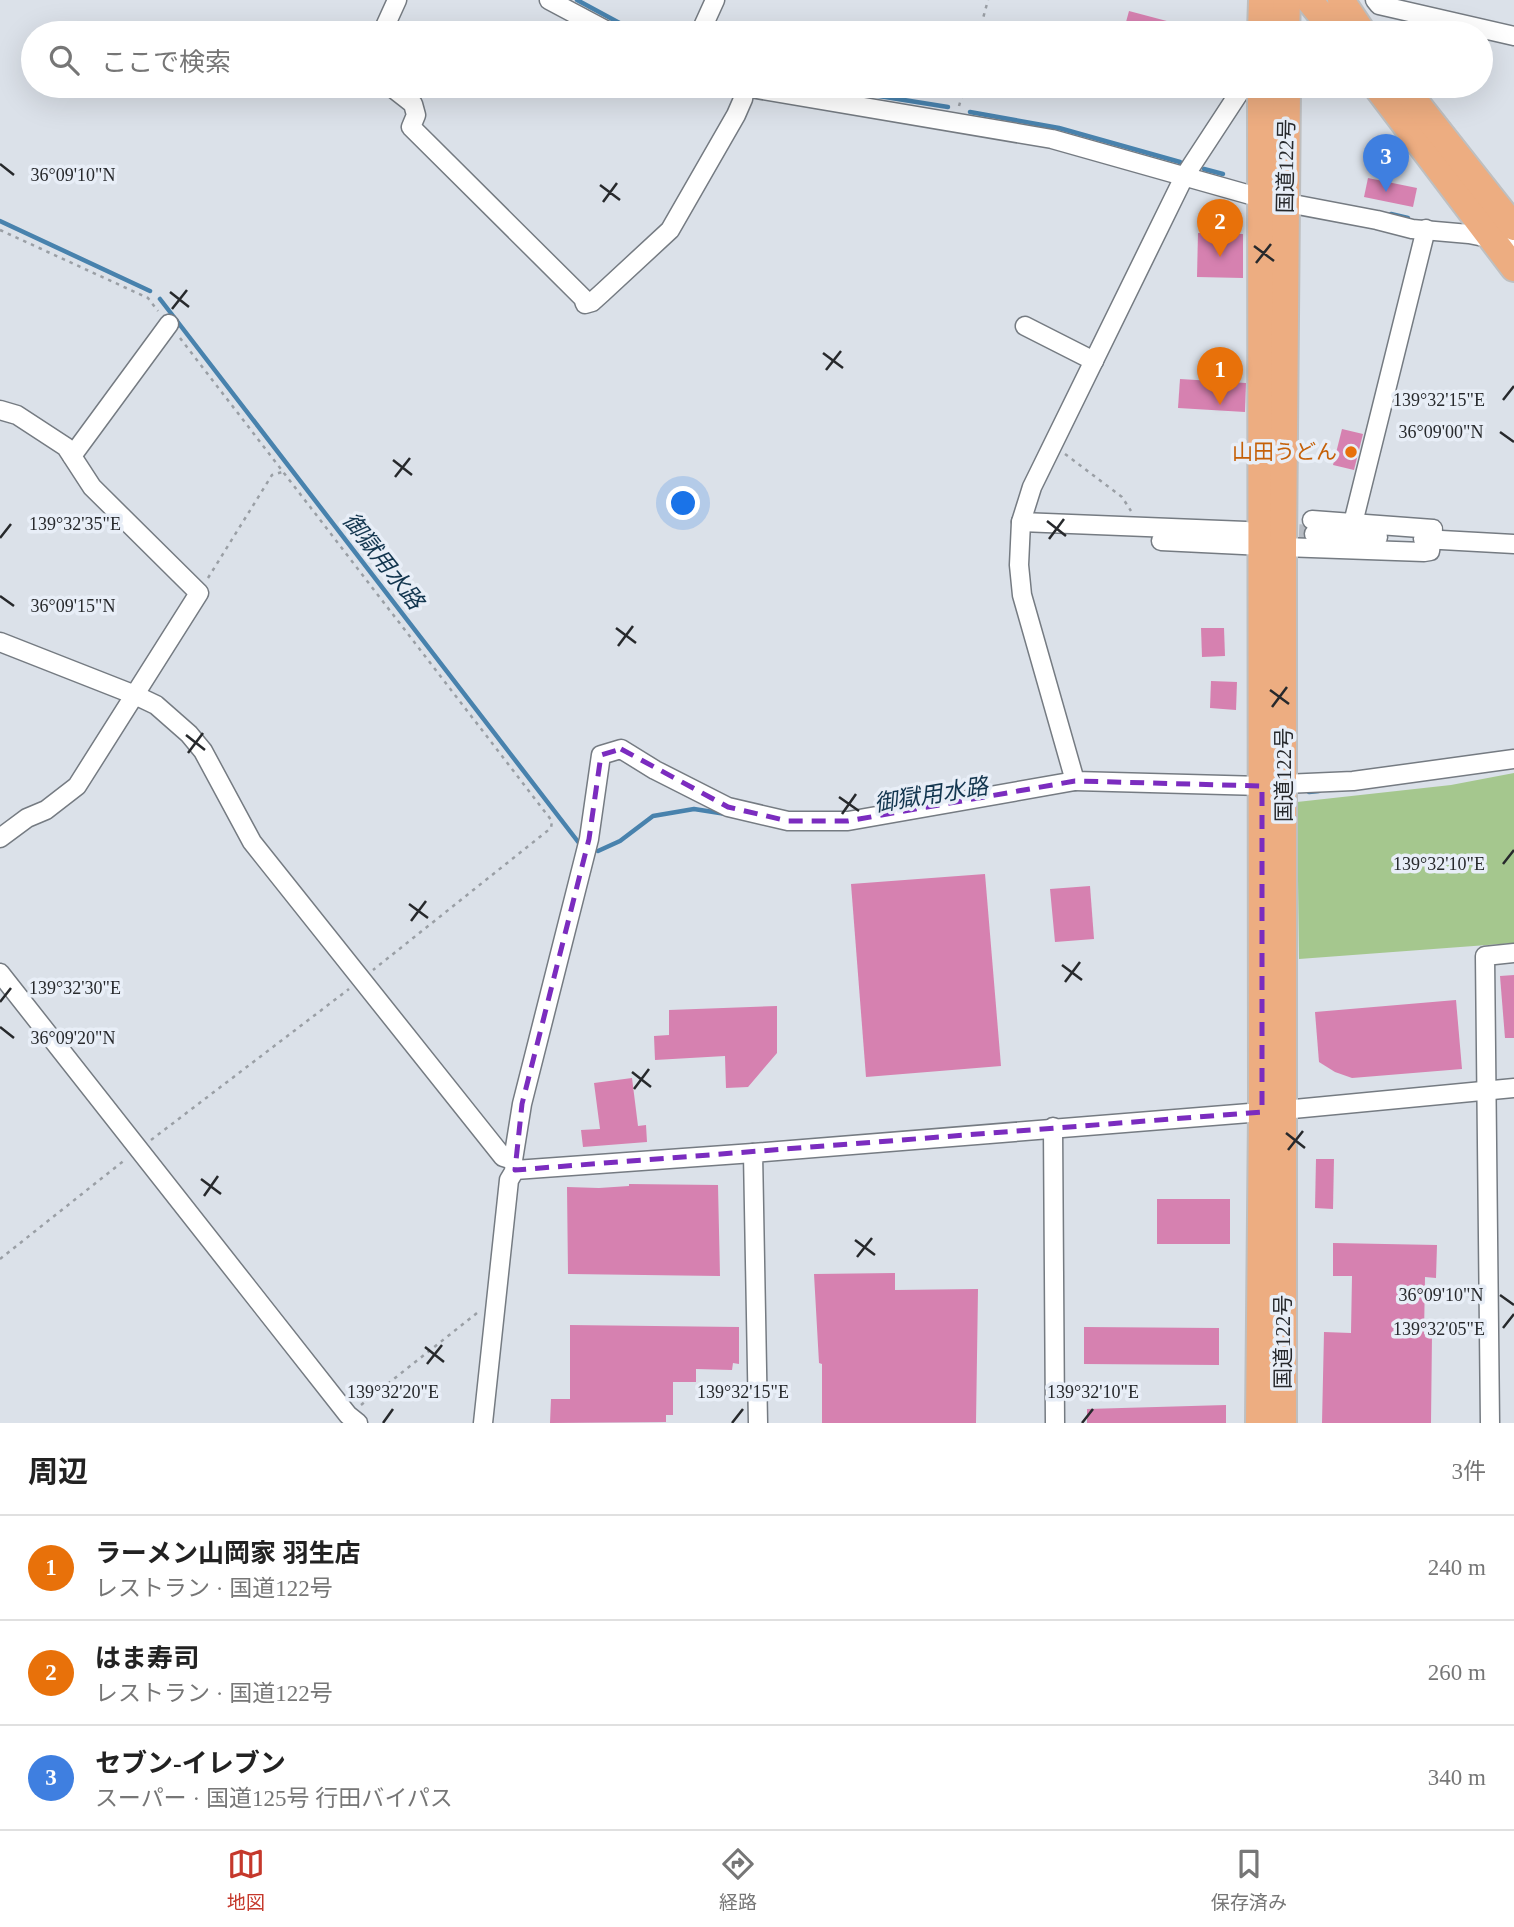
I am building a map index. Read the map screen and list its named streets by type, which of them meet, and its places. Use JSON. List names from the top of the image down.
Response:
{
  "streets": {
    "highway": ["国道122号"]
  },
  "water": ["御獄用水路"],
  "places": ["山田うどん"],
  "page": {
    "search": "ここで検索",
    "pins": ["3", "2", "1"],
    "heading": ["周辺", "3件"],
    "list": [
      {
        "mark": "1",
        "name": "ラーメン山岡家 羽生店",
        "note": "レストラン · 国道122号",
        "value": "240 m"
      },
      {
        "mark": "2",
        "name": "はま寿司",
        "note": "レストラン · 国道122号",
        "value": "260 m"
      },
      {
        "mark": "3",
        "name": "セブン-イレブン",
        "note": "スーパー · 国道125号 行田バイパス",
        "value": "340 m"
      }
    ],
    "nav": ["地図", "経路", "保存済み"]
  },
  "coordinates": [
    "36°09'10\"N",
    "139°32'15\"E",
    "36°09'00\"N",
    "139°32'35\"E",
    "36°09'15\"N",
    "139°32'10\"E",
    "139°32'30\"E",
    "36°09'20\"N",
    "139°32'05\"E",
    "139°32'20\"E"
  ]
}
